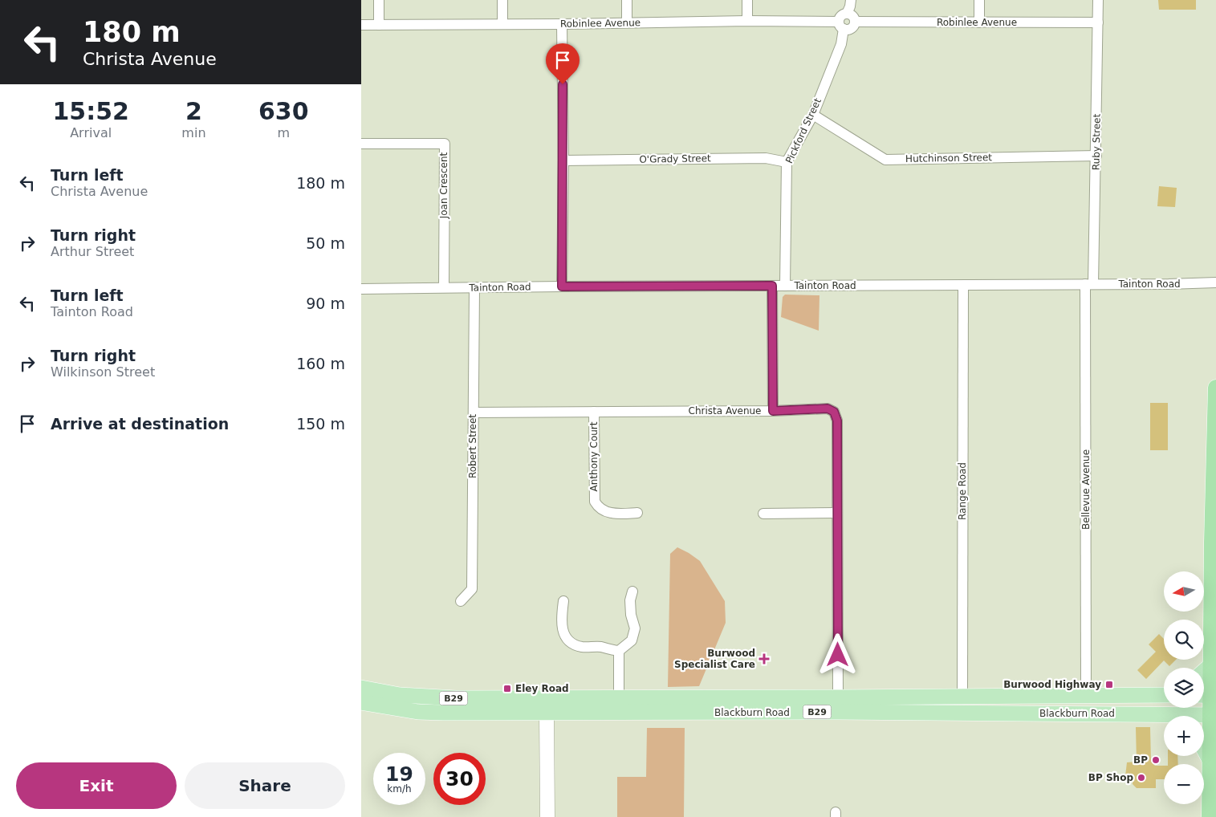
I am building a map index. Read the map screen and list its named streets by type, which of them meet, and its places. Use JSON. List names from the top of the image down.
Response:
{
  "streets": {
    "main road": ["B29", "Blackburn Road"],
    "street": [
      "Robinlee Avenue",
      "Pickford Street",
      "Ruby Street",
      "Hutchinson Street",
      "O'Grady Street",
      "Joan Crescent",
      "Tainton Road",
      "Christa Avenue",
      "Robert Street",
      "Anthony Court",
      "Bellevue Avenue",
      "Range Road"
    ]
  },
  "crossings": [
    ["Robinlee Avenue", "Pickford Street"],
    ["Robinlee Avenue", "Ruby Street"],
    ["Pickford Street", "Hutchinson Street"],
    ["Pickford Street", "O'Grady Street"],
    ["Pickford Street", "Tainton Road"],
    ["Ruby Street", "Hutchinson Street"],
    ["Ruby Street", "Tainton Road"],
    ["Ruby Street", "Bellevue Avenue"],
    ["Joan Crescent", "Tainton Road"],
    ["Tainton Road", "Robert Street"],
    ["Tainton Road", "Bellevue Avenue"],
    ["Tainton Road", "Range Road"],
    ["Christa Avenue", "Robert Street"],
    ["Christa Avenue", "Anthony Court"],
    ["Christa Avenue", "Blackburn Road"],
    ["Bellevue Avenue", "Blackburn Road"],
    ["Range Road", "Blackburn Road"]
  ],
  "places": {
    "health": ["Burwood Specialist Care"],
    "transit": ["Burwood Highway", "Eley Road"],
    "other": ["BP", "BP Shop"]
  },
  "north": "left",
  "page": {
    "turn": ["180 m", "Christa Avenue"],
    "eta": [
      "15:52",
      "Arrival",
      "2",
      "min",
      "630",
      "m"
    ],
    "list": [
      {
        "name": "Turn left",
        "note": "Christa Avenue",
        "value": "180 m"
      },
      {
        "name": "Turn right",
        "note": "Arthur Street",
        "value": "50 m"
      },
      {
        "name": "Turn left",
        "note": "Tainton Road",
        "value": "90 m"
      },
      {
        "name": "Turn right",
        "note": "Wilkinson Street",
        "value": "160 m"
      },
      {
        "name": "Arrive at destination",
        "value": "150 m"
      }
    ],
    "map_buttons": ["+", "−"],
    "speed": "19 km/h",
    "limit": "30",
    "buttons": ["Exit", "Share"]
  }
}
